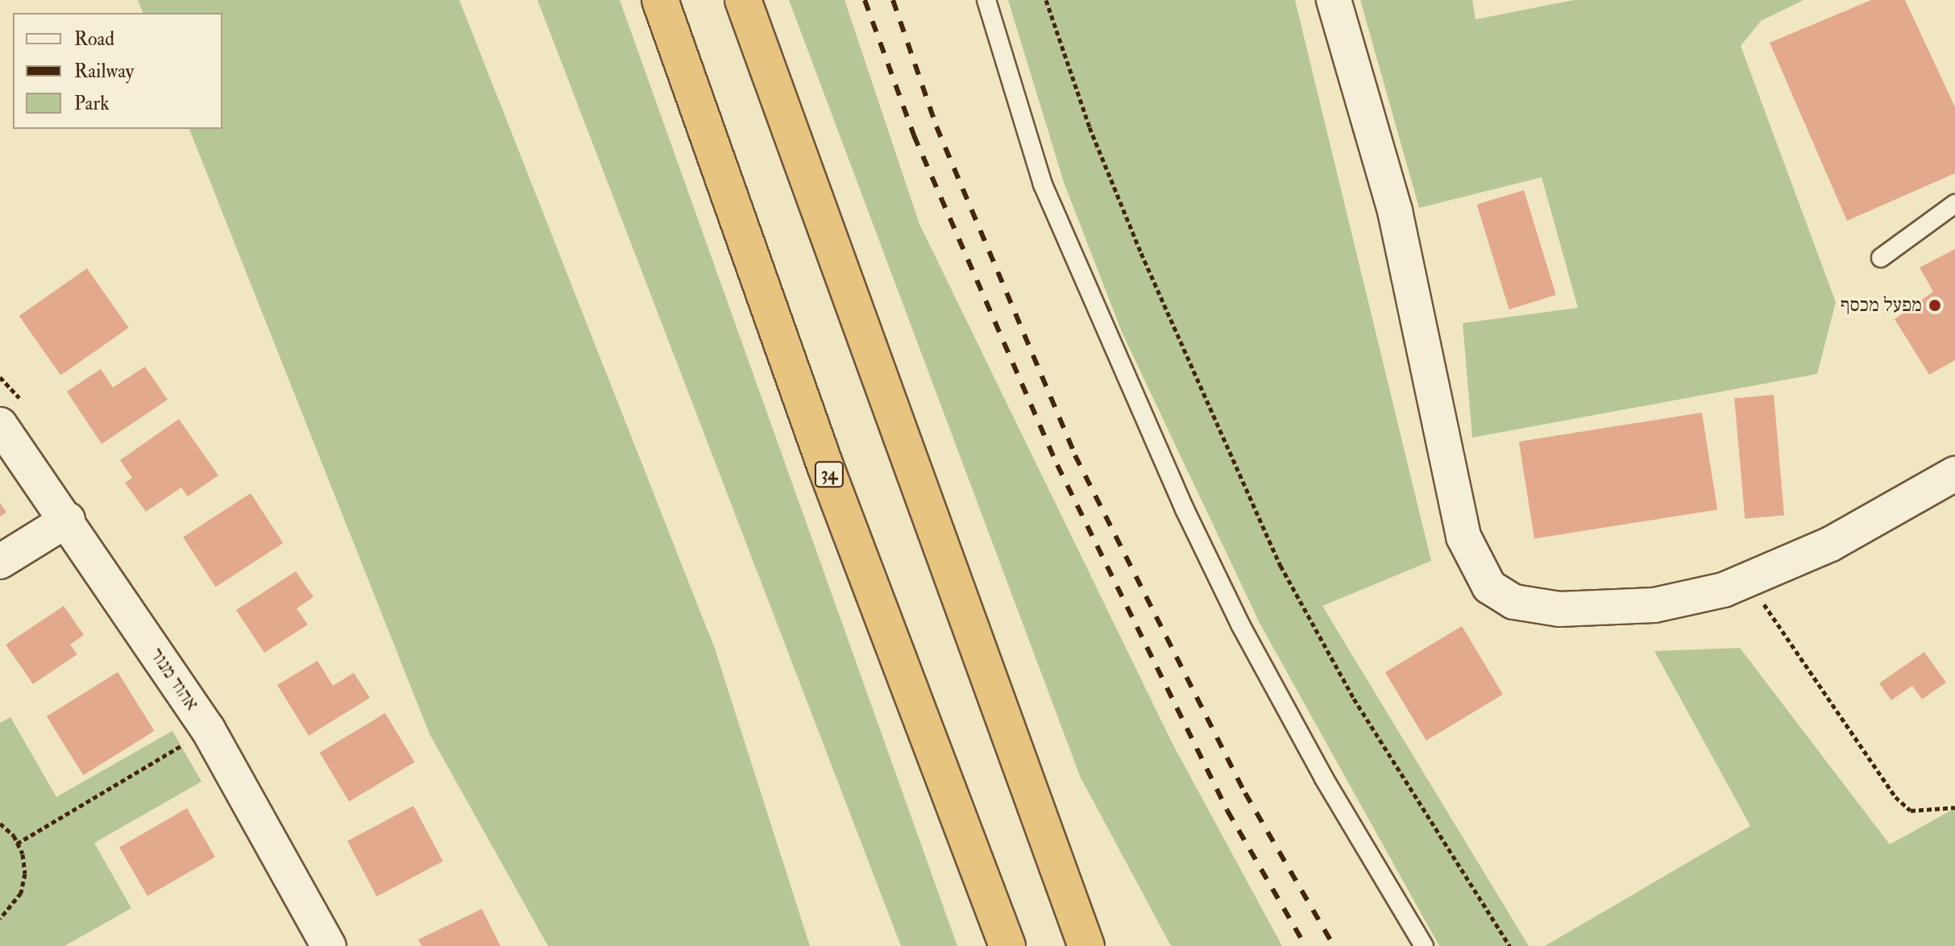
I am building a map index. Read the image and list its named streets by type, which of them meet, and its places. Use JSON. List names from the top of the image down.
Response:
{
  "streets": {
    "highway": ["34"],
    "street": ["אהוד מנור"]
  },
  "places": ["מפעל מכסף"],
  "legend": ["Road", "Railway", "Park"]
}
